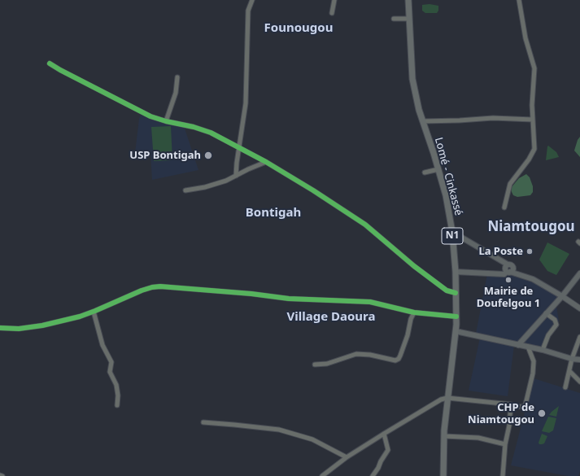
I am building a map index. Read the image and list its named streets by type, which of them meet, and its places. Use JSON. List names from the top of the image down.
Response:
{
  "streets": {
    "highway": ["Lomé - Cinkassé", "N1"]
  },
  "districts": [
    "Founougou",
    "Bontigah",
    "Niamtougou",
    "Village Daoura"
  ],
  "places": [
    "USP Bontigah",
    "La Poste",
    "Mairie de Doufelgou 1",
    "CHP de Niamtougou"
  ]
}
